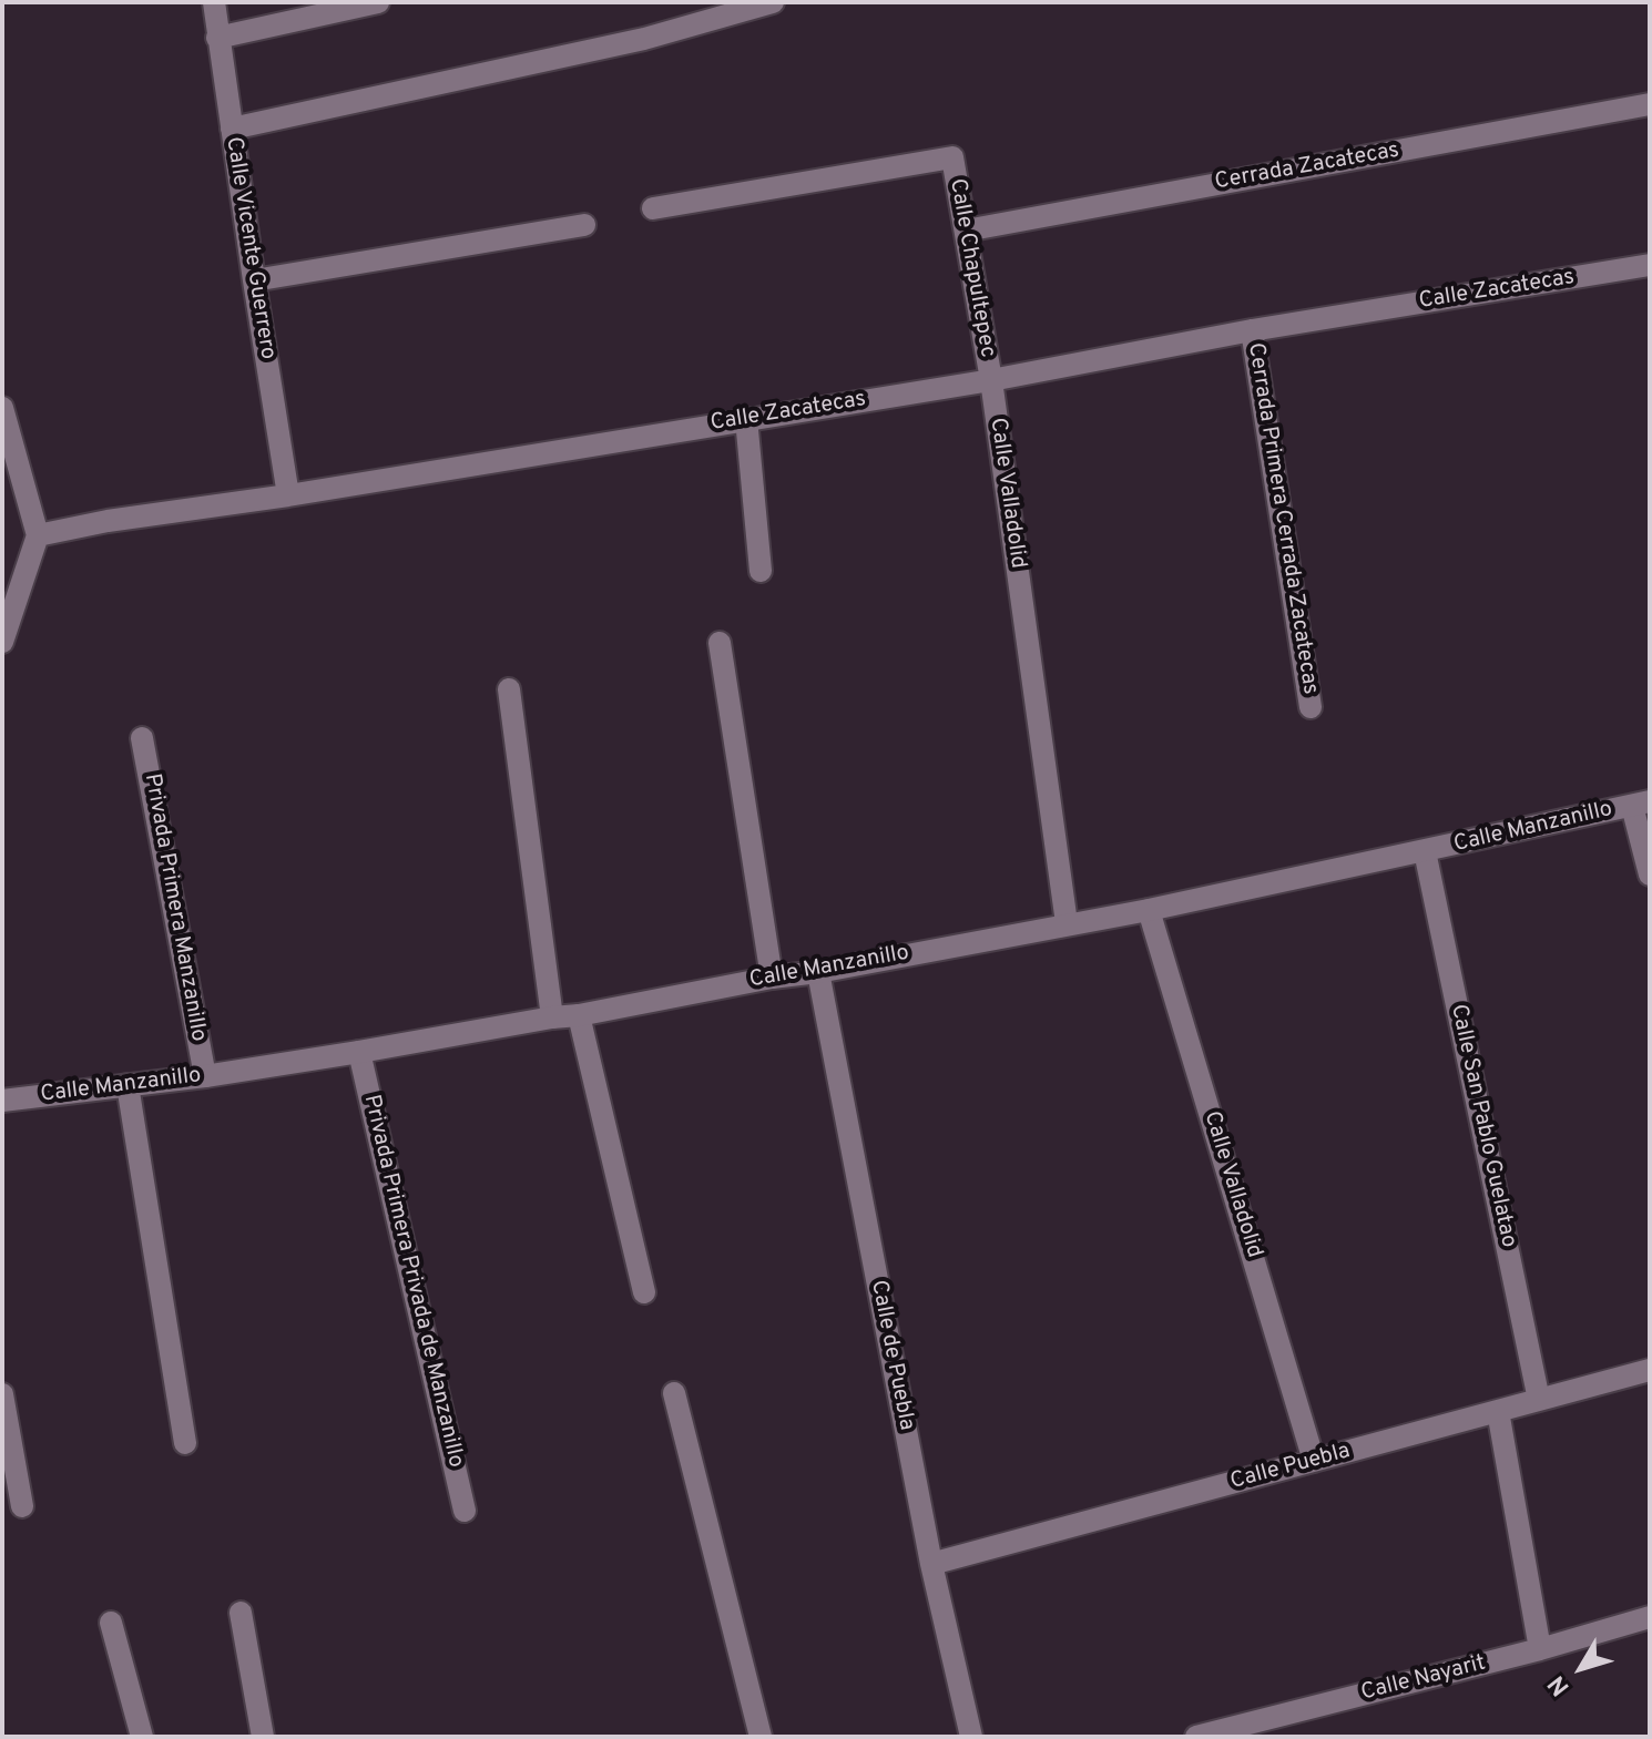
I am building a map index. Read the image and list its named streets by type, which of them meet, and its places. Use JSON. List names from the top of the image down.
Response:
{
  "streets": {
    "street": [
      "Cerrada Zacatecas",
      "Calle Vicente Guerrero",
      "Calle Chapultepec",
      "Calle Zacatecas",
      "Calle Valladolid",
      "Cerrada Primera Cerrada Zacatecas",
      "Calle Manzanillo",
      "Privada Primera Manzanillo",
      "Calle San Pablo Guelatao",
      "Privada Primera Privada de Manzanillo",
      "Calle de Puebla",
      "Calle Puebla",
      "Calle Nayarit"
    ]
  },
  "crossings": [
    ["Cerrada Zacatecas", "Calle Chapultepec"],
    ["Calle Vicente Guerrero", "Calle Zacatecas"],
    ["Calle Chapultepec", "Calle Zacatecas"],
    ["Calle Chapultepec", "Calle Valladolid"],
    ["Calle Zacatecas", "Calle Valladolid"],
    ["Calle Zacatecas", "Cerrada Primera Cerrada Zacatecas"],
    ["Calle Valladolid", "Calle Manzanillo"],
    ["Calle Valladolid", "Calle Puebla"],
    ["Calle Manzanillo", "Privada Primera Manzanillo"],
    ["Calle Manzanillo", "Calle San Pablo Guelatao"],
    ["Calle Manzanillo", "Privada Primera Privada de Manzanillo"],
    ["Calle Manzanillo", "Calle de Puebla"],
    ["Calle San Pablo Guelatao", "Calle Puebla"],
    ["Calle de Puebla", "Calle Puebla"]
  ],
  "north": "bottom left"
}
